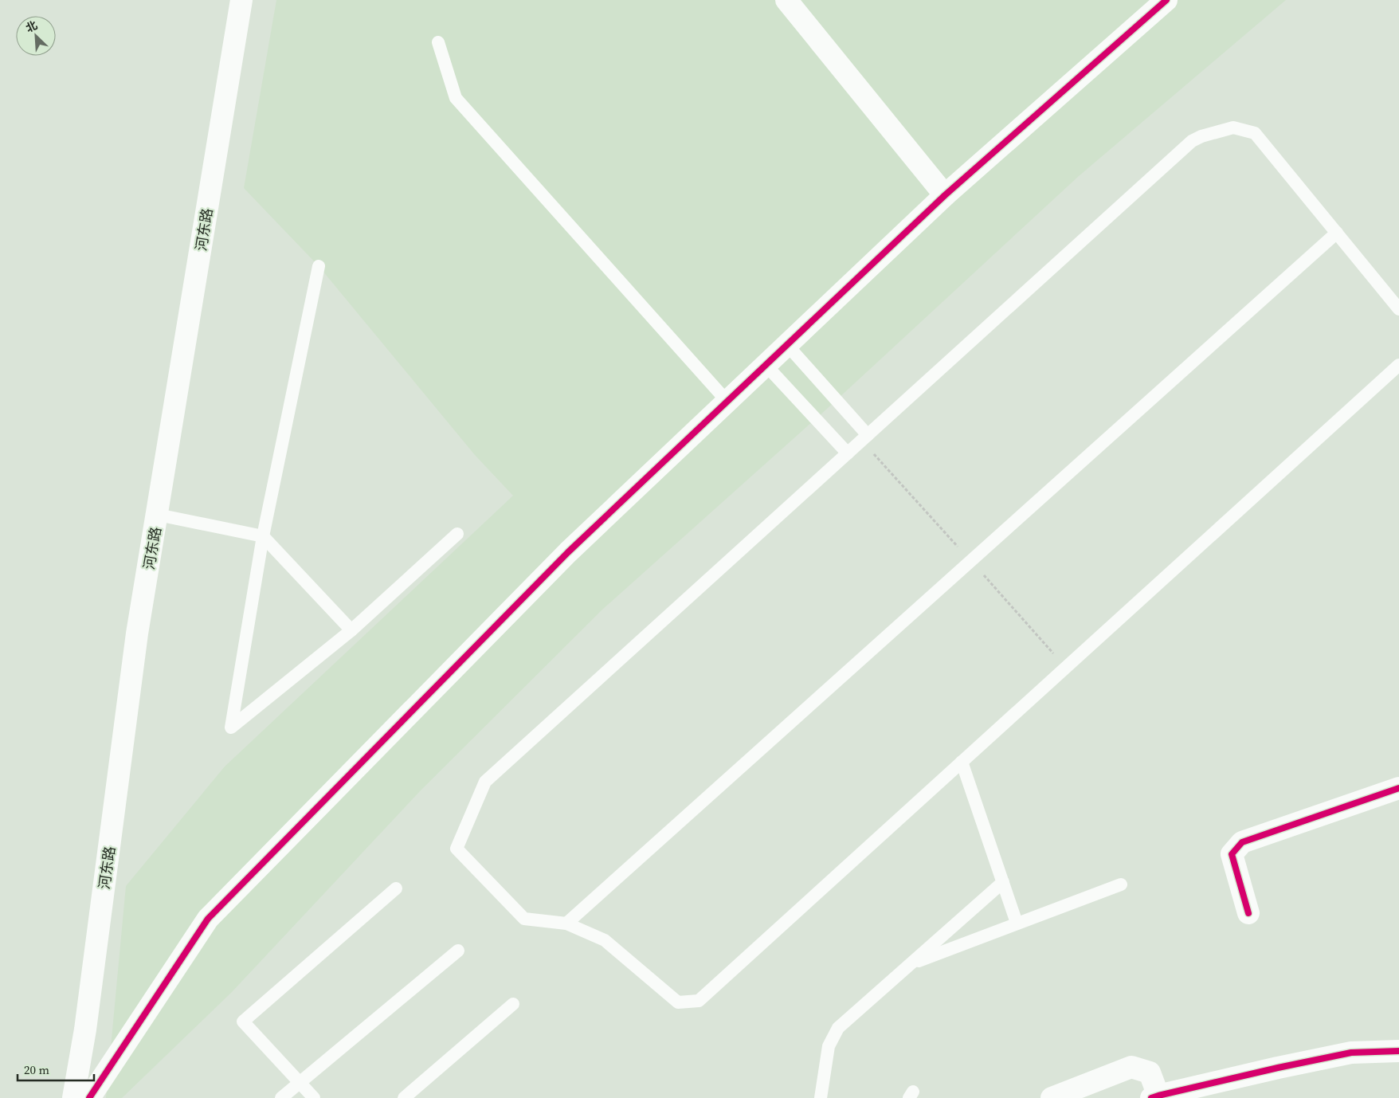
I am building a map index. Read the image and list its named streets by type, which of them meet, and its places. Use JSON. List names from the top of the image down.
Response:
{
  "streets": {
    "street": ["河东路"]
  },
  "scale_bar": "20 m",
  "north": "top left"
}
